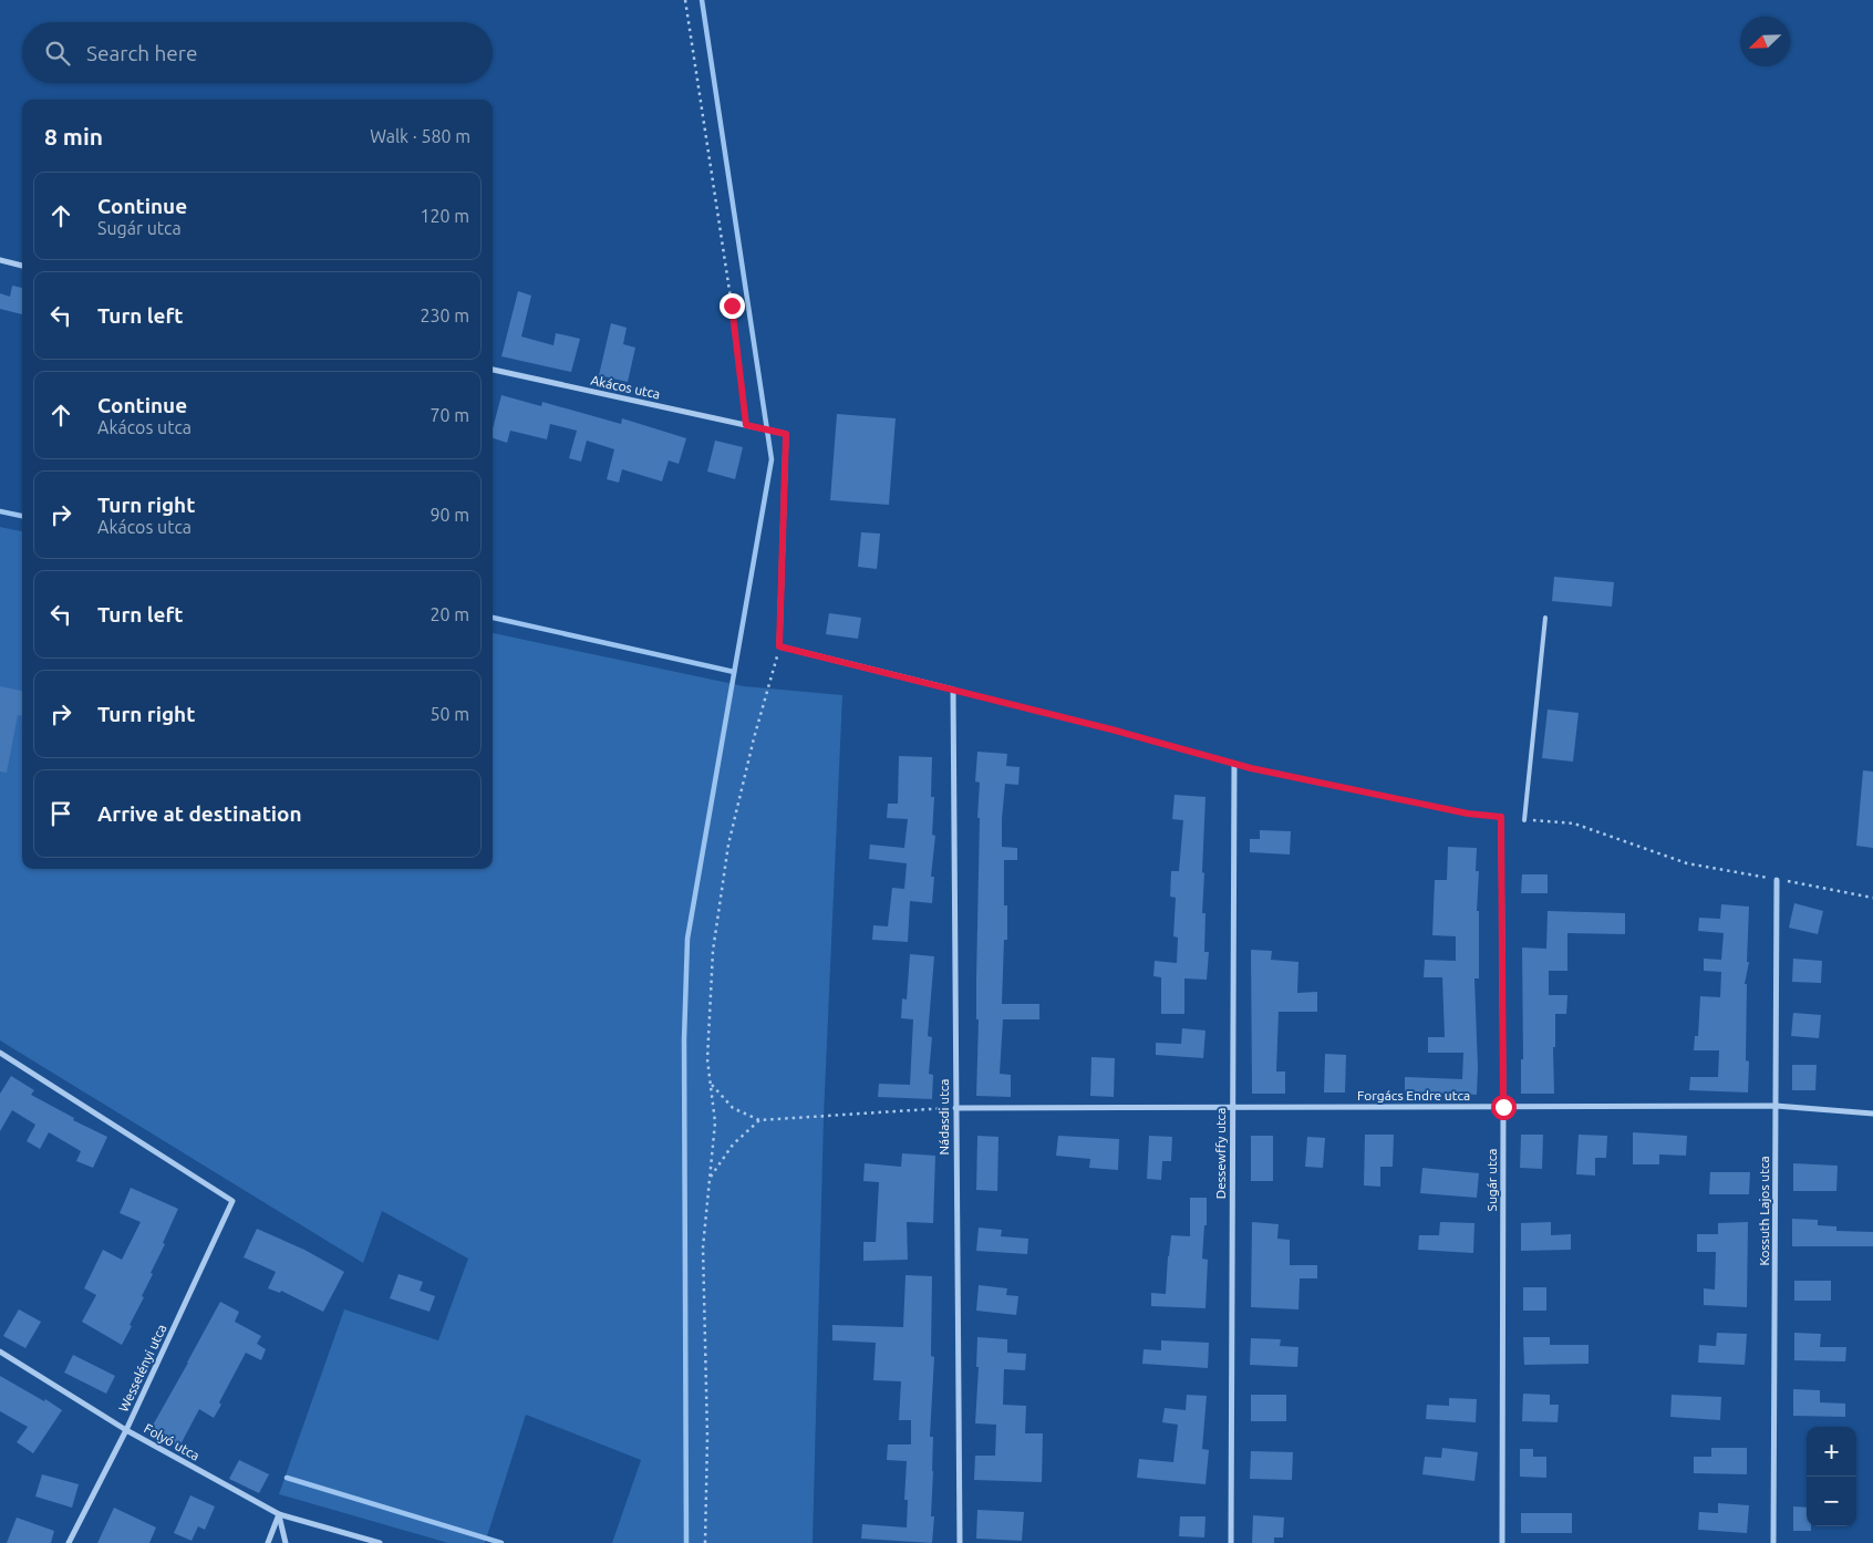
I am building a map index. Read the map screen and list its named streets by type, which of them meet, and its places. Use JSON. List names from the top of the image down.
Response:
{
  "streets": {
    "street": [
      "Akácos utca",
      "Forgács Endre utca",
      "Nádasdi utca",
      "Dessewffy utca",
      "Sugár utca",
      "Kossuth Lajos utca",
      "Wesselényi utca",
      "Folyó utca"
    ]
  },
  "crossings": [
    ["Forgács Endre utca", "Nádasdi utca"],
    ["Forgács Endre utca", "Dessewffy utca"],
    ["Forgács Endre utca", "Sugár utca"],
    ["Forgács Endre utca", "Kossuth Lajos utca"],
    ["Wesselényi utca", "Folyó utca"]
  ],
  "north": "bottom left",
  "page": {
    "search": "Search here",
    "heading": ["8 min", "Walk · 580 m"],
    "list": [
      ["Continue", "Sugár utca", "120 m"],
      ["Turn left", "230 m"],
      ["Continue", "Akácos utca", "70 m"],
      ["Turn right", "Akácos utca", "90 m"],
      ["Turn left", "20 m"],
      ["Turn right", "50 m"],
      "Arrive at destination"
    ],
    "map_buttons": ["+", "−"]
  }
}
